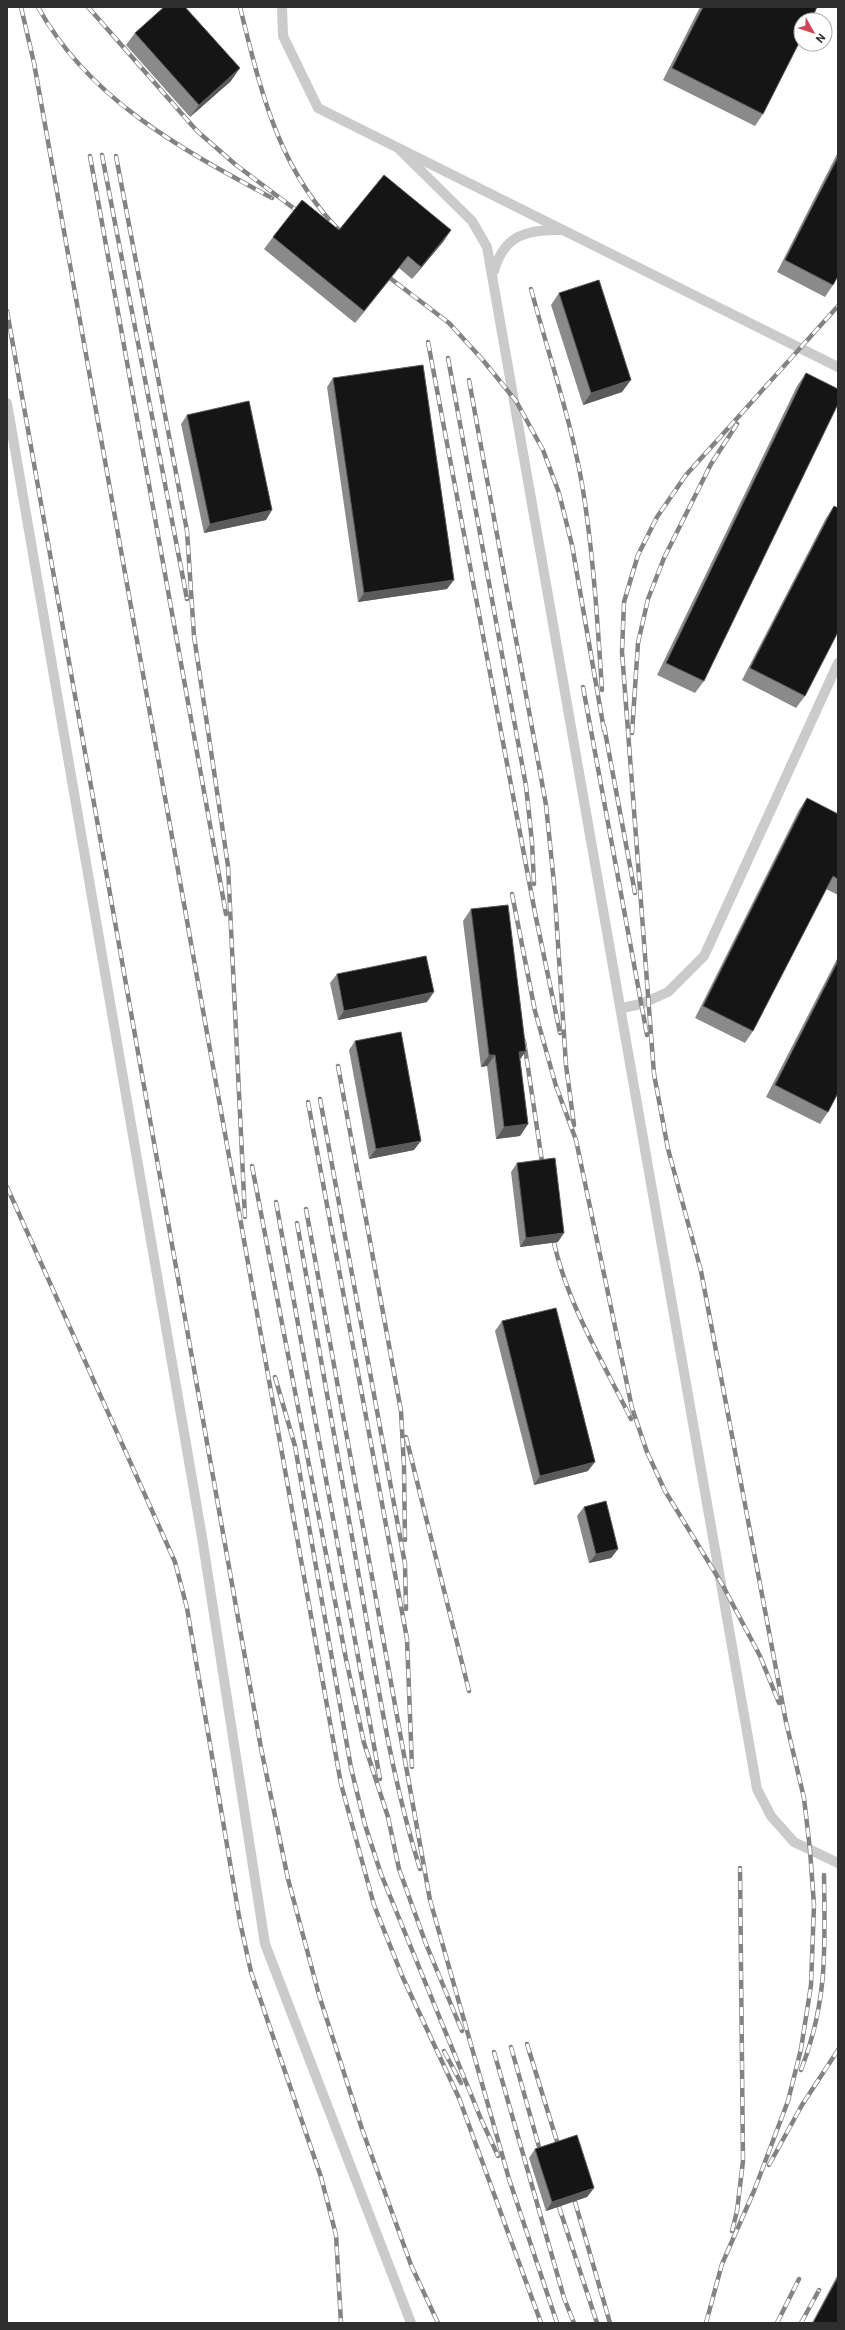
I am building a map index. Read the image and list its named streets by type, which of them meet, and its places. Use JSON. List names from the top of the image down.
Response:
{
  "north": "bottom right"
}
